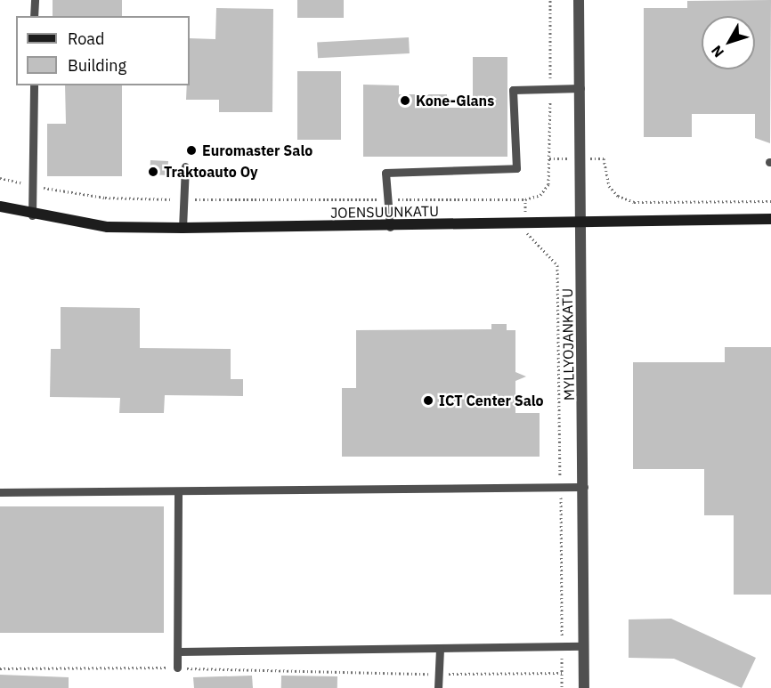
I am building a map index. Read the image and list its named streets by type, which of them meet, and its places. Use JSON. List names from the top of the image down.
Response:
{
  "streets": {
    "street": ["JOENSUUNKATU", "MYLLYOJANKATU"]
  },
  "crossings": [
    ["JOENSUUNKATU", "MYLLYOJANKATU"]
  ],
  "places": [
    "Kone-Glans",
    "Euromaster Salo",
    "Traktoauto Oy",
    "ICT Center Salo"
  ],
  "legend": ["Road", "Building"],
  "north": "bottom left"
}
